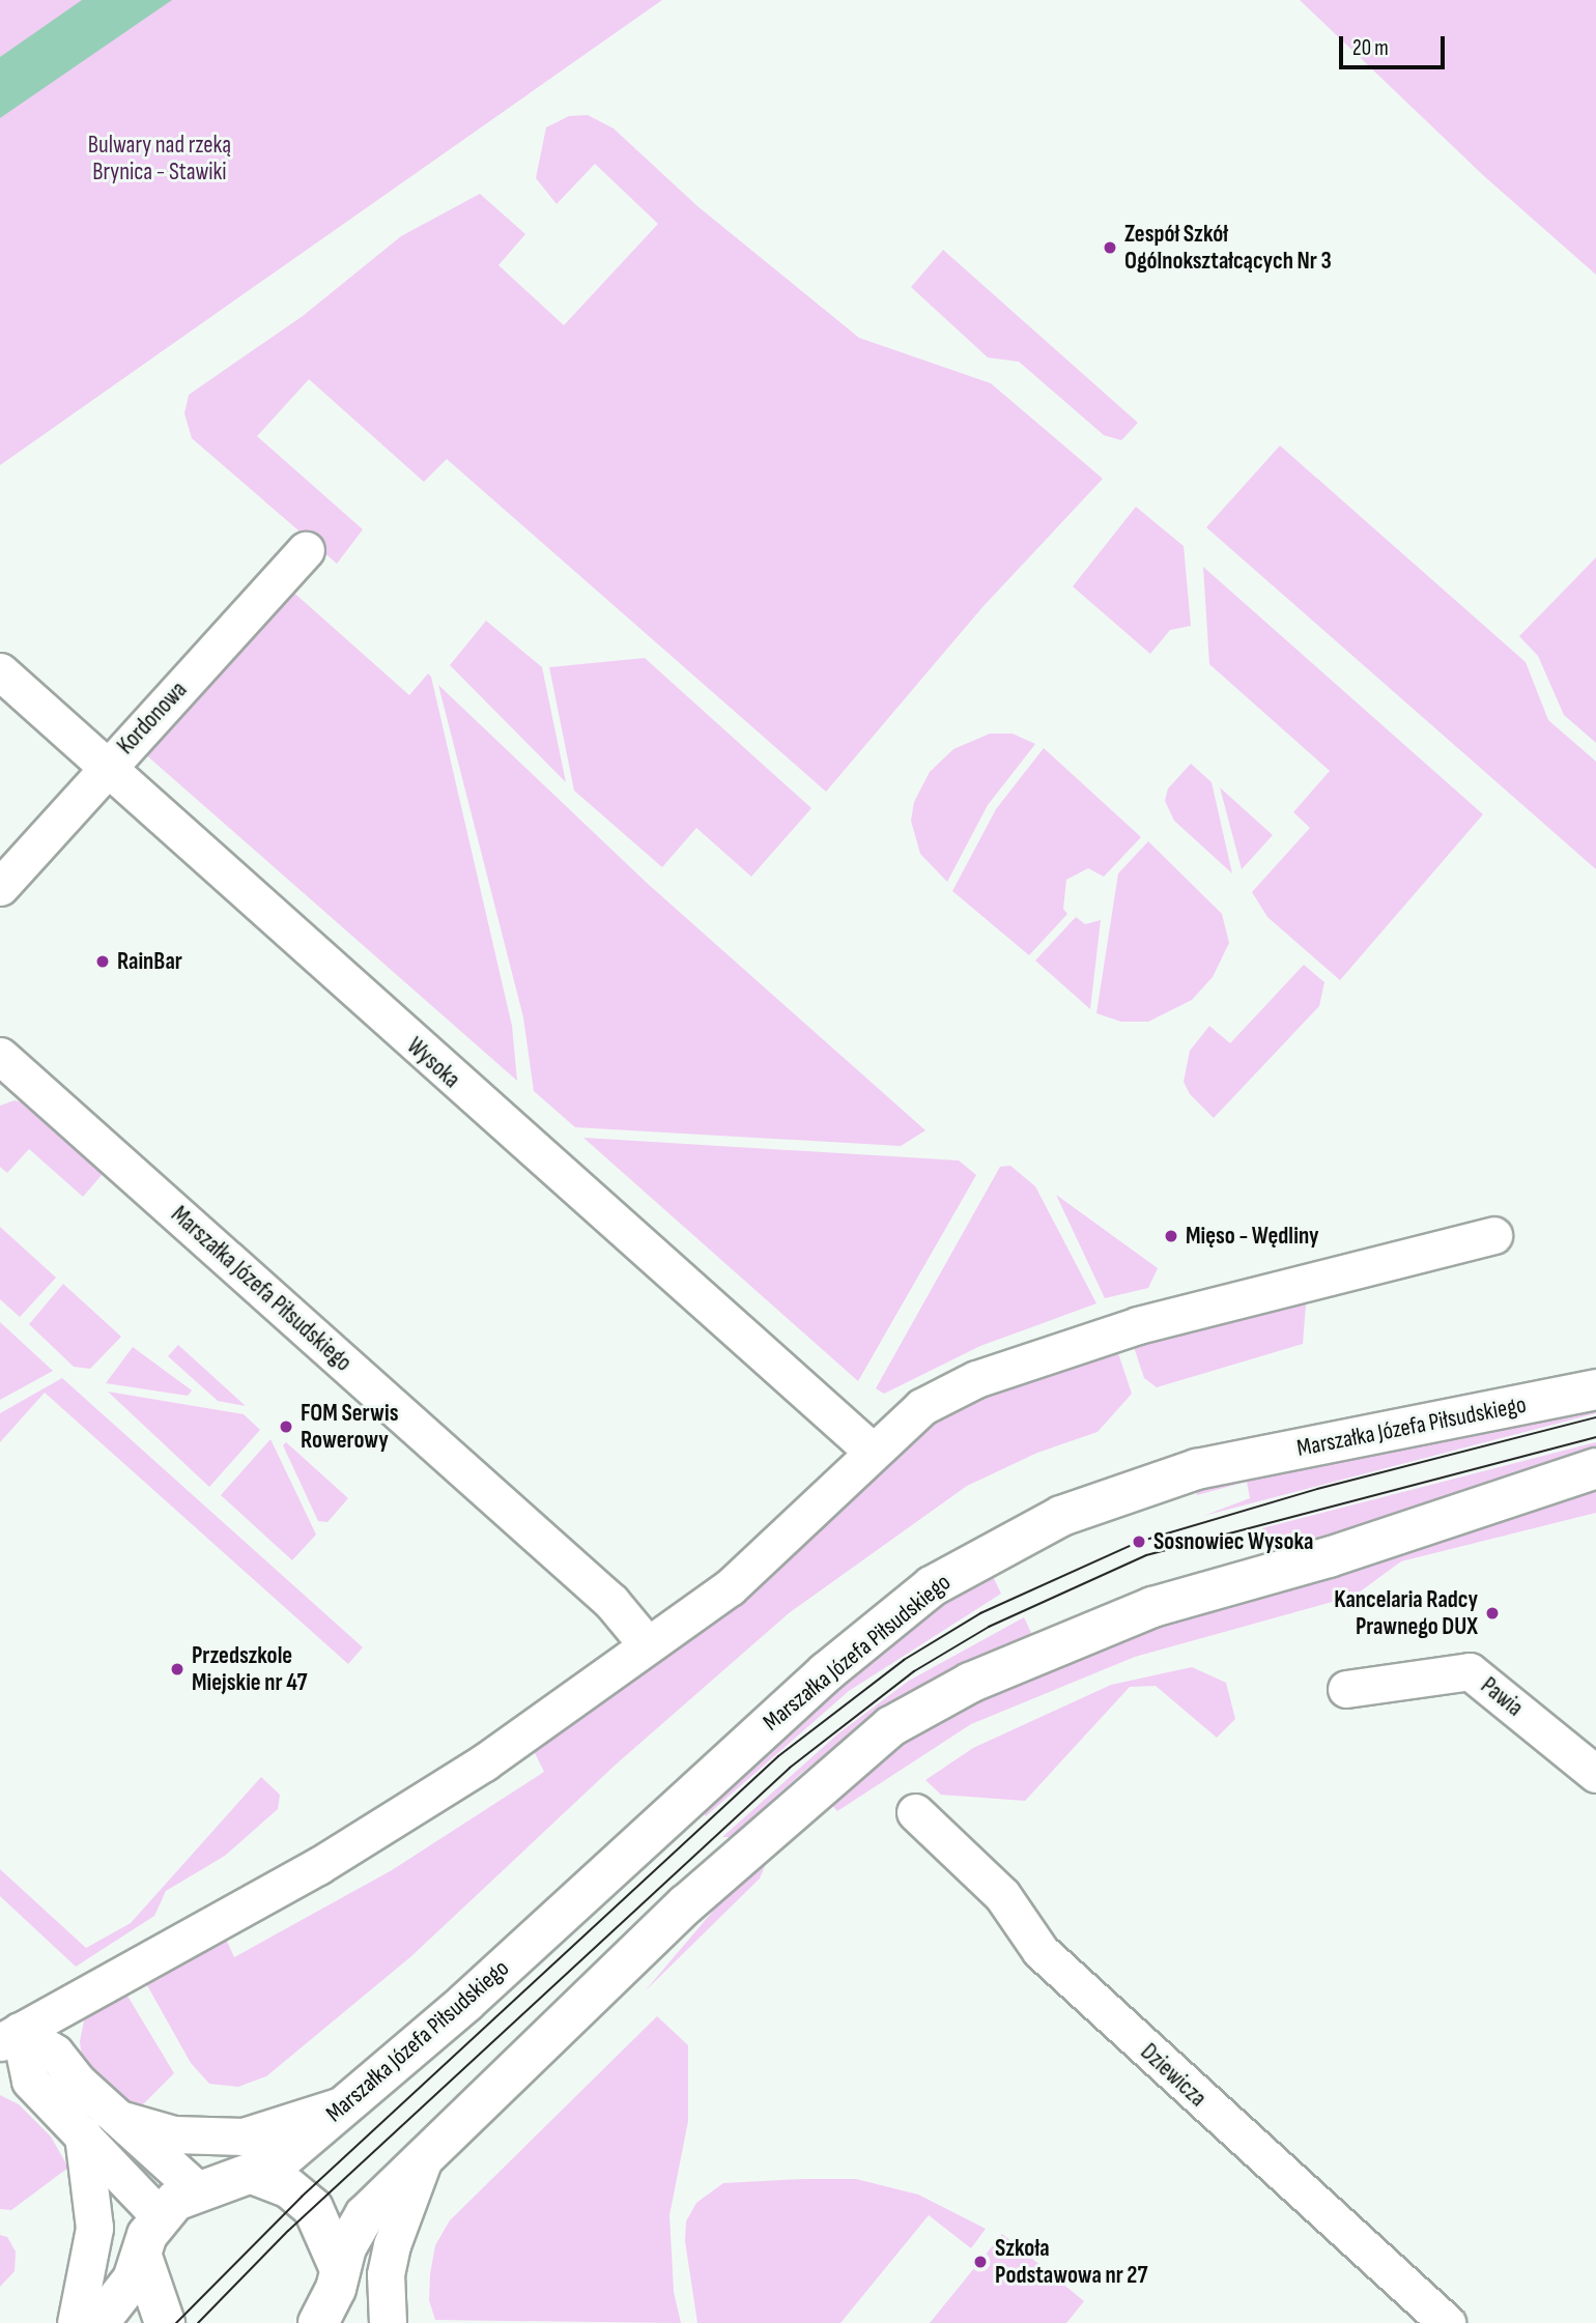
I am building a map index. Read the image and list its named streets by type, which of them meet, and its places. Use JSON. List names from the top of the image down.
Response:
{
  "streets": {
    "main road": ["Marszałka Józefa Piłsudskiego"],
    "street": [
      "Kordonowa",
      "Wysoka",
      "Pawia",
      "Dziewicza"
    ]
  },
  "crossings": [
    ["Kordonowa", "Wysoka"]
  ],
  "parks": ["Bulwary nad rzeką Brynica - Stawiki"],
  "places": [
    "Zespół Szkół Ogólnokształcących Nr 3",
    "RainBar",
    "Mięso - Wędliny",
    "FOM Serwis Rowerowy",
    "Sosnowiec Wysoka",
    "Kancelaria Radcy Prawnego DUX",
    "Przedszkole Miejskie nr 47",
    "Szkoła Podstawowa nr 27"
  ],
  "scale_bar": "20 m"
}
